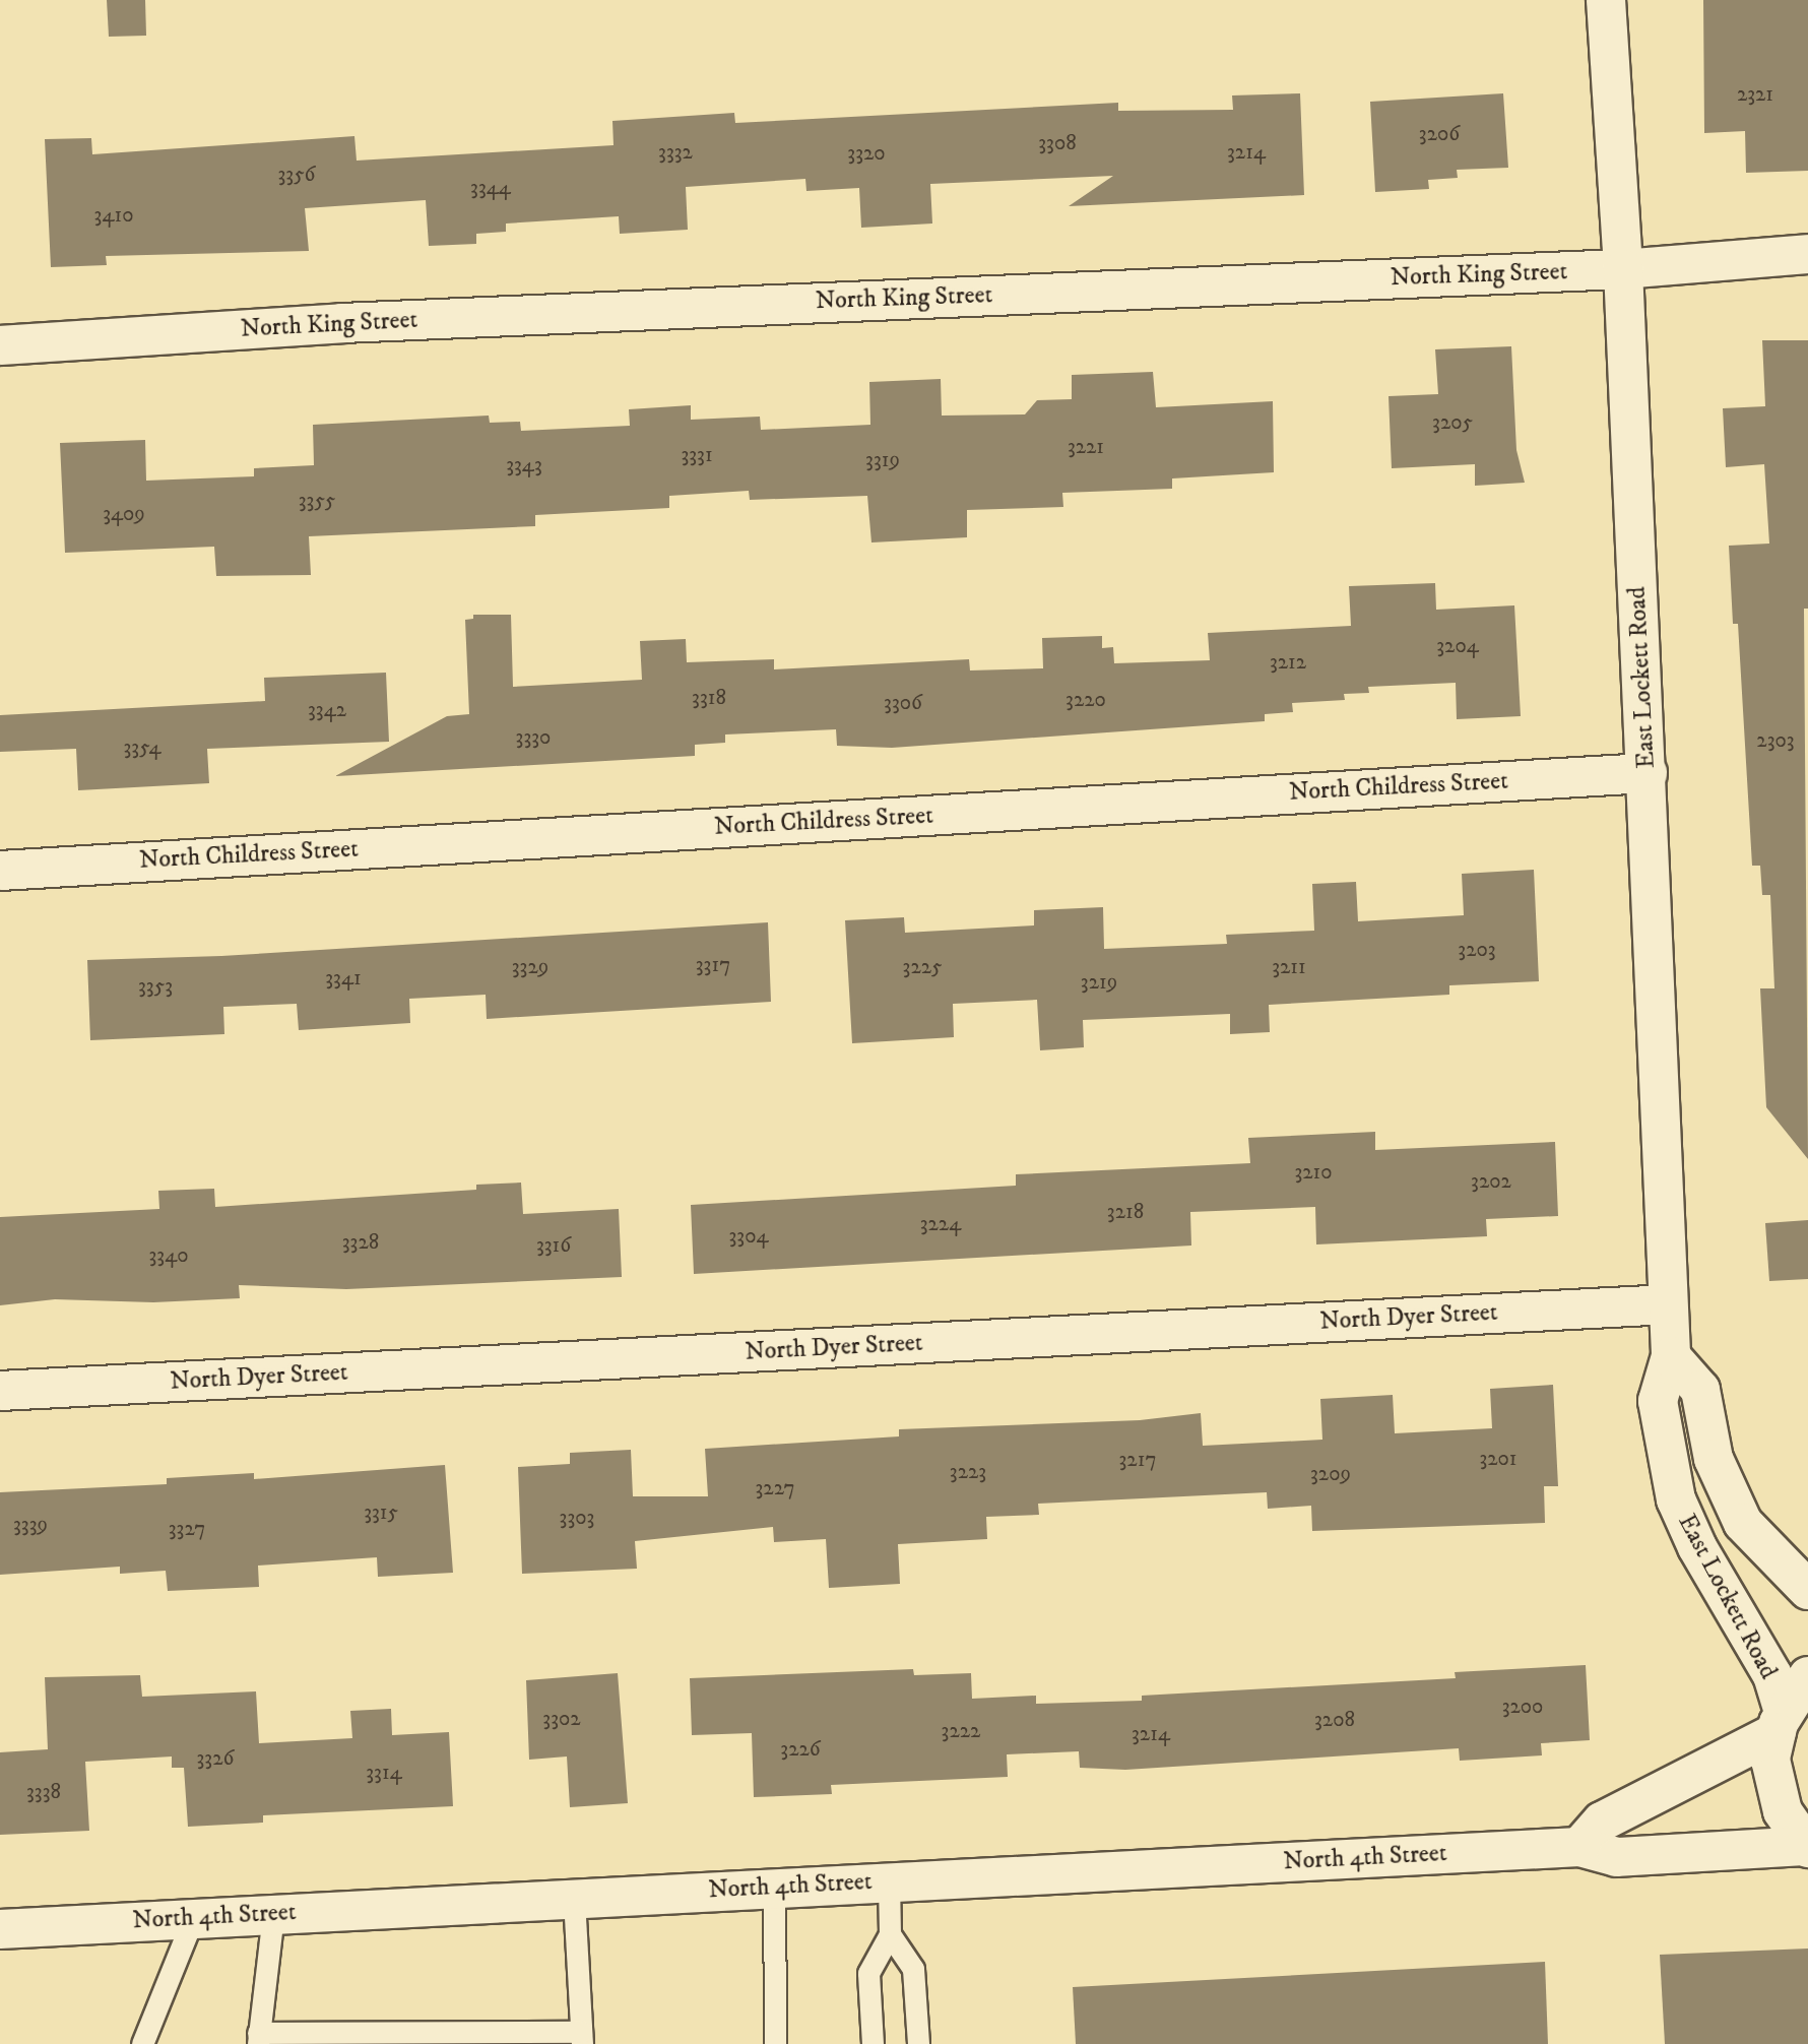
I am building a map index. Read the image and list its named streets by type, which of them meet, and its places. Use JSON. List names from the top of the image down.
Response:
{
  "streets": {
    "street": [
      "North King Street",
      "East Lockett Road",
      "North Childress Street",
      "North Dyer Street",
      "North 4th Street"
    ]
  },
  "crossings": [
    ["North King Street", "East Lockett Road"],
    ["East Lockett Road", "North Childress Street"],
    ["East Lockett Road", "North Dyer Street"]
  ],
  "house_numbers": [
    "2321",
    "3206",
    "3308",
    "3332",
    "3214",
    "3320",
    "3356",
    "3344",
    "3410",
    "3205",
    "3221",
    "3331",
    "3319",
    "3343",
    "3355",
    "3409",
    "3204",
    "3212",
    "3318",
    "3220",
    "3306",
    "3342",
    "3330",
    "2303",
    "3354",
    "3203",
    "3317",
    "3329",
    "3225",
    "3211",
    "3341",
    "3219",
    "3353",
    "3210",
    "3202",
    "3218",
    "3224",
    "3304",
    "3328",
    "3316",
    "3340",
    "3201",
    "3217",
    "3223",
    "3209",
    "3227",
    "3315",
    "3303",
    "3339",
    "3327",
    "3200",
    "3302",
    "3208",
    "3222",
    "3214",
    "3226",
    "3326",
    "3314",
    "3338"
  ]
}
